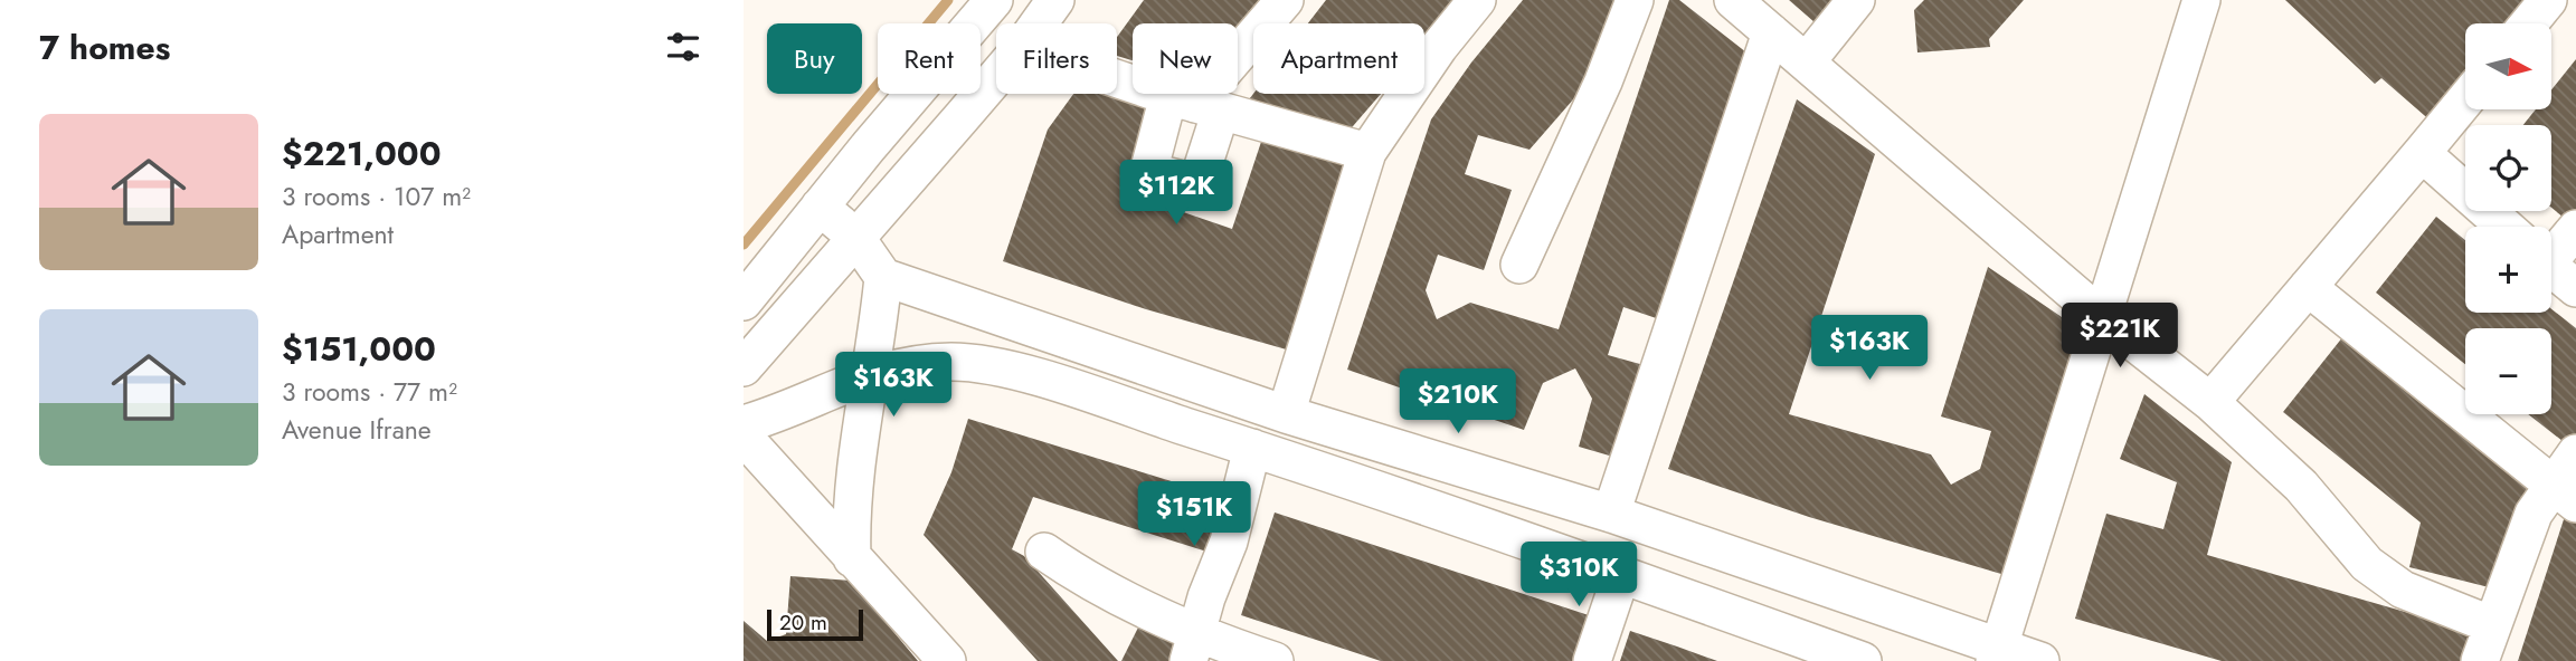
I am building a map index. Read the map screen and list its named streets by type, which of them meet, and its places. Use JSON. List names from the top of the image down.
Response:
{
  "scale_bar": "20 m",
  "north": "right",
  "page": {
    "heading": "7 homes",
    "map_buttons": ["+", "−"],
    "chip": [
      "Buy",
      "Rent",
      "Filters",
      "New",
      "Apartment"
    ],
    "list": [
      {
        "name": "$221,000",
        "note": "3 rooms · 107 m² · Apartment"
      },
      {
        "name": "$151,000",
        "note": "3 rooms · 77 m² · Avenue Ifrane"
      }
    ],
    "price": [
      "$112K",
      "$221K",
      "$163K",
      "$163K",
      "$210K",
      "$151K",
      "$310K"
    ],
    "scale": "20 m"
  }
}
